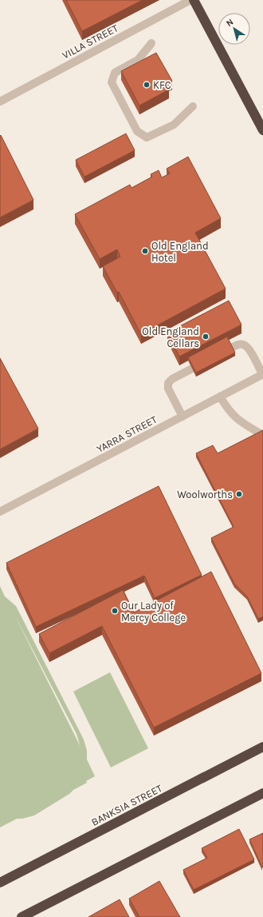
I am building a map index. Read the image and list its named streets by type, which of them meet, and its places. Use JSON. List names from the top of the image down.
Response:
{
  "streets": {
    "highway": ["BANKSIA STREET"],
    "street": ["VILLA STREET", "YARRA STREET"]
  },
  "places": [
    "KFC",
    "Old England Hotel",
    "Old England Cellars",
    "Woolworths",
    "Our Lady of Mercy College"
  ],
  "north": "top left"
}
